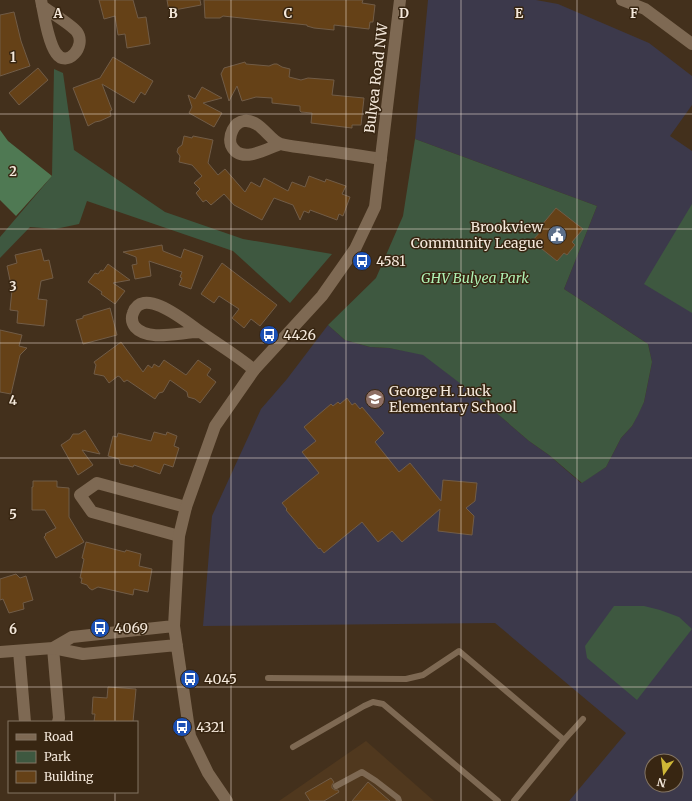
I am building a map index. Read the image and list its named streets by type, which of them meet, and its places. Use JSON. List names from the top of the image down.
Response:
{
  "streets": {
    "street": ["Bulyea Road NW"]
  },
  "parks": ["GHV Bulyea Park"],
  "places": {
    "public building": ["Brookview Community League"],
    "bus stop": [
      "4581",
      "4426",
      "4069",
      "4045",
      "4321"
    ],
    "school or university": ["George H. Luck Elementary School"]
  },
  "legend": ["Road", "Park", "Building"],
  "north": "bottom",
  "grid": {
    "columns": [
      "A",
      "B",
      "C",
      "D",
      "E",
      "F"
    ],
    "rows": [
      "1",
      "2",
      "3",
      "4",
      "5",
      "6"
    ]
  }
}
